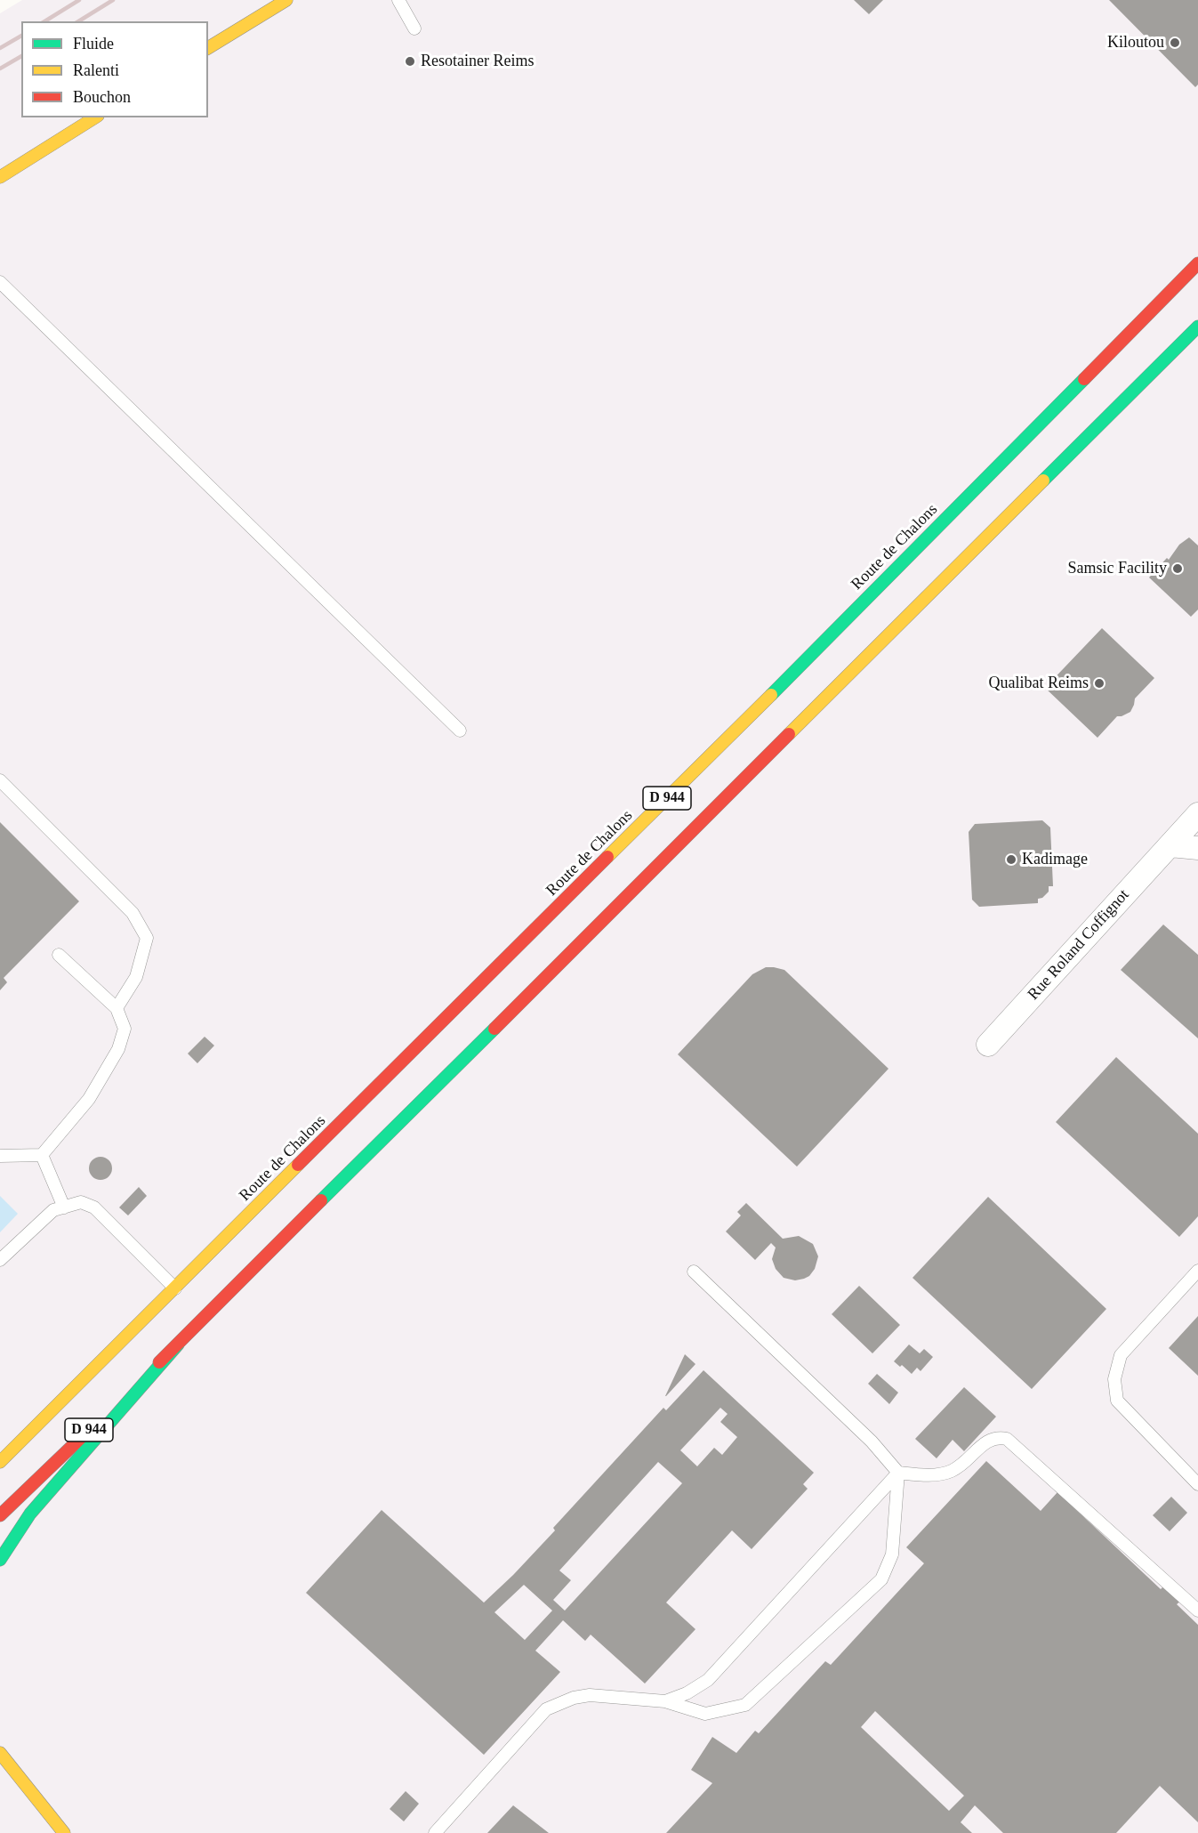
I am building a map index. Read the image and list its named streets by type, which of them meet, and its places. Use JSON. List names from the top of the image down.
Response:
{
  "streets": {
    "main road": ["Route de Chalons", "D 944"],
    "street": ["Rue Roland Coffignot"]
  },
  "places": [
    "Kiloutou",
    "Resotainer Reims",
    "Samsic Facility",
    "Qualibat Reims",
    "Kadimage"
  ],
  "legend": ["Fluide", "Ralenti", "Bouchon"]
}
